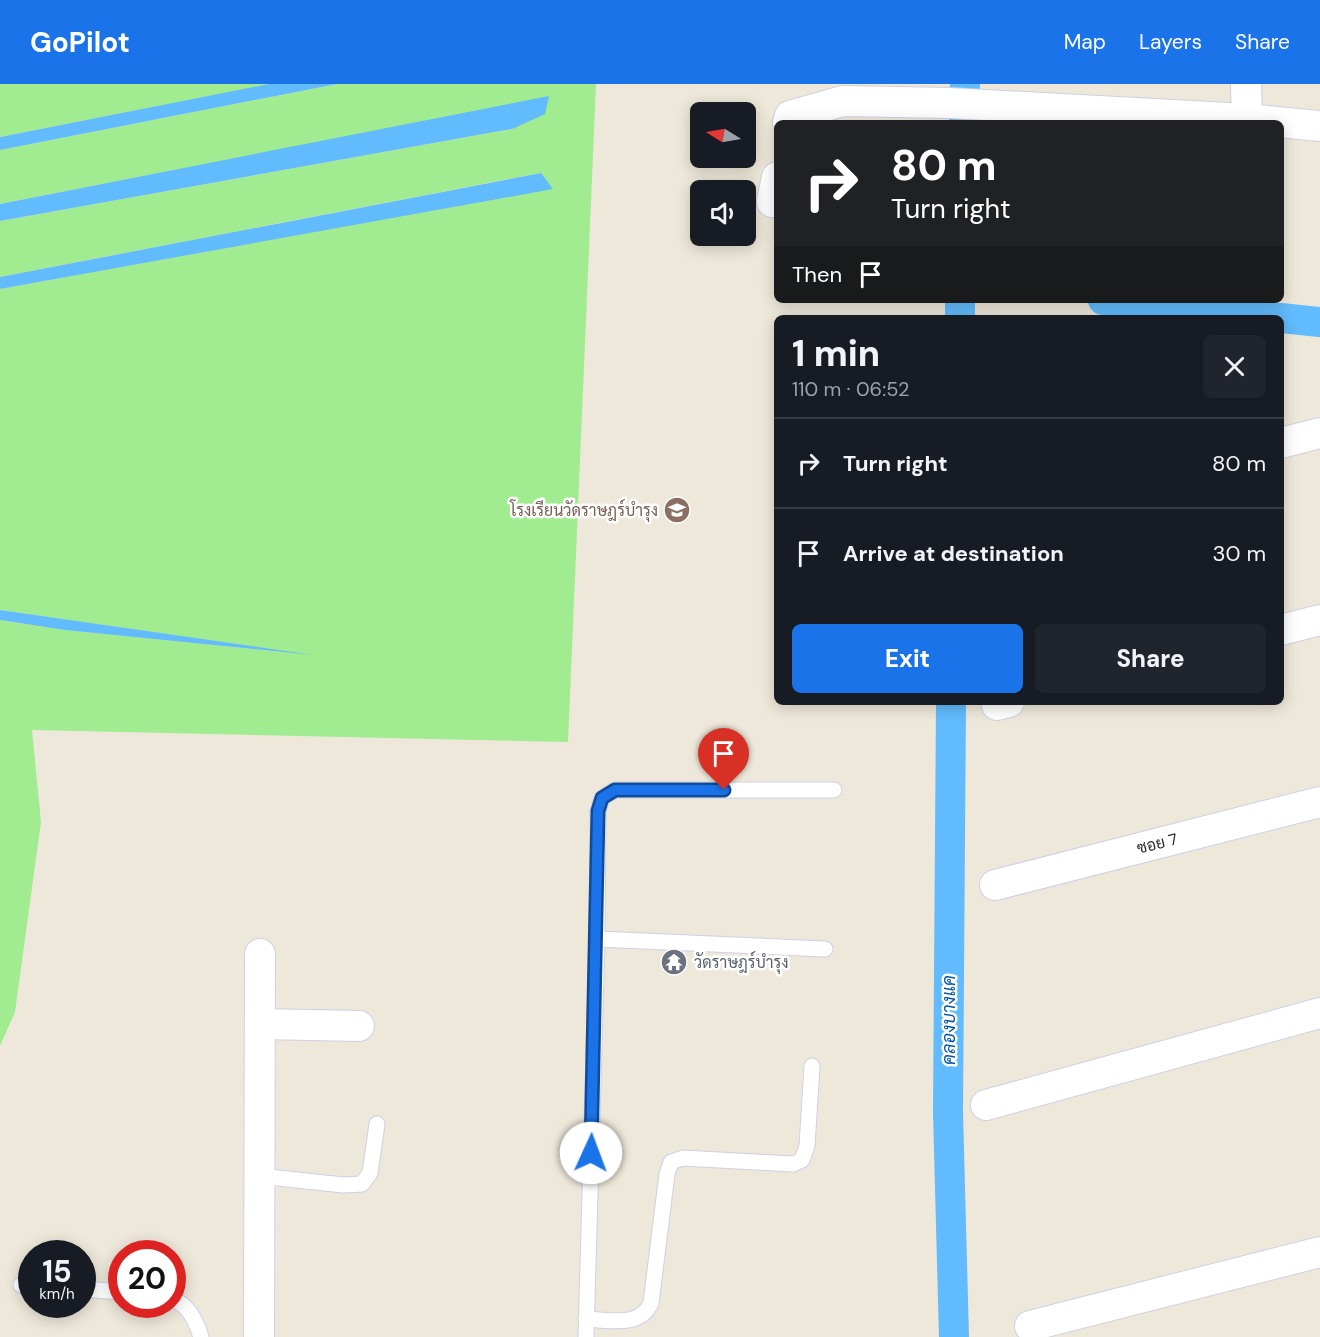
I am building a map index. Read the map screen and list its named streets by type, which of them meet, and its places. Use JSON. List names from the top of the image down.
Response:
{
  "streets": {
    "street": ["ซอย 7"]
  },
  "water": ["คลองบางแค"],
  "places": {
    "school or university": ["โรงเรียนวัดราษฎร์บำรุง"],
    "temple": ["วัดราษฎร์บำรุง"]
  },
  "north": "left",
  "page": {
    "header": "GoPilot",
    "nav": ["Map", "Layers", "Share"],
    "turn": ["80 m", "Turn right"],
    "then": "Then",
    "heading": ["1 min", "110 m · 06:52"],
    "list": [
      {
        "name": "Turn right",
        "value": "80 m"
      },
      {
        "name": "Arrive at destination",
        "value": "30 m"
      }
    ],
    "buttons": ["Exit", "Share"],
    "speed": "15 km/h",
    "limit": "20"
  }
}
